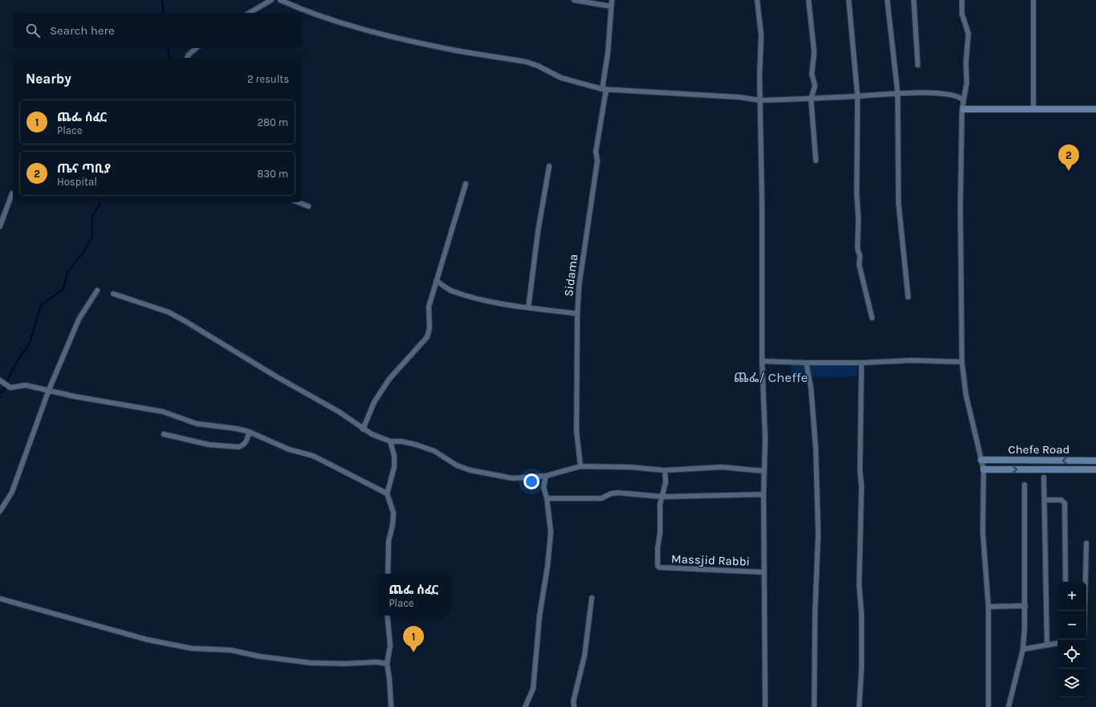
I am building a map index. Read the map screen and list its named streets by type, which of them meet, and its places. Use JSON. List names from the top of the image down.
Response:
{
  "streets": {
    "street": ["Sidama", "Chefe Road", "Massjid Rabbi"]
  },
  "districts": ["ጨፌ/ Cheffe"],
  "page": {
    "search": "Search here",
    "heading": ["Nearby", "2 results"],
    "list": [
      {
        "mark": "1",
        "name": "ጨፌ ሰፈር",
        "note": "Place",
        "value": "280 m"
      },
      {
        "mark": "2",
        "name": "ጤና ጣቢያ",
        "note": "Hospital",
        "value": "830 m"
      }
    ],
    "pins": ["2", "1"],
    "popup": ["ጨፌ ሰፈር", "Place"],
    "map_buttons": ["+", "−"]
  }
}
